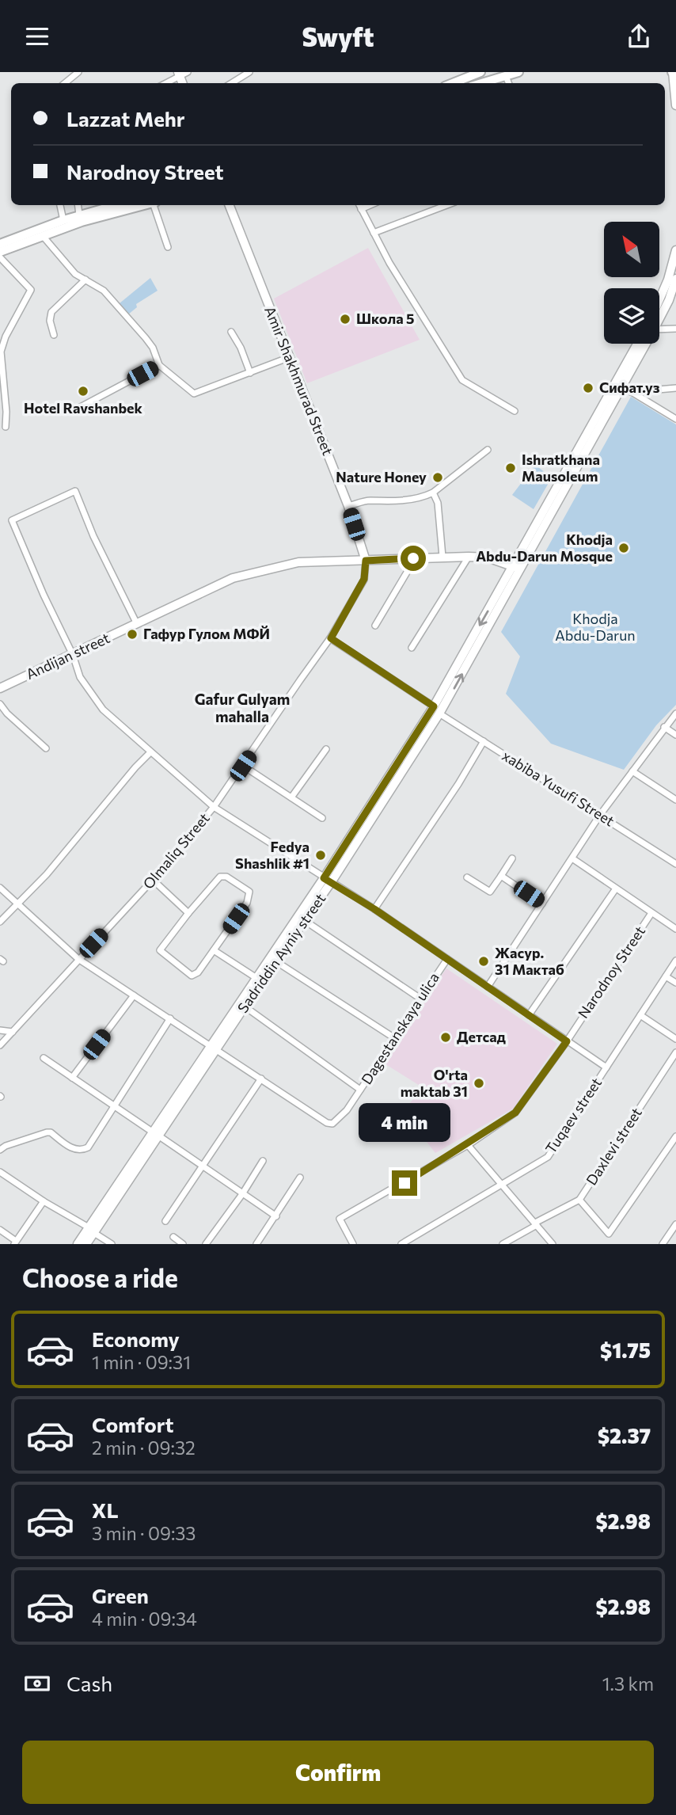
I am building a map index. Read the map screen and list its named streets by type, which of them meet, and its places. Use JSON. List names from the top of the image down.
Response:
{
  "streets": {
    "main road": ["Amir Shakhmurad Street", "Andijan street", "Sadriddin Ayniy street"],
    "street": [
      "xabiba Yusufi Street",
      "Olmaliq Street",
      "Narodnoy Street",
      "Dagestanskaya ulica",
      "Tuqaev street",
      "Daxlevi street"
    ]
  },
  "crossings": [
    ["Amir Shakhmurad Street", "Andijan street"],
    ["Amir Shakhmurad Street", "Olmaliq Street"],
    ["Andijan street", "Olmaliq Street"],
    ["Andijan street", "Sadriddin Ayniy street"],
    ["xabiba Yusufi Street", "Sadriddin Ayniy street"]
  ],
  "districts": ["Gafur Gulyam mahalla"],
  "parks": ["Khodja Abdu-Darun"],
  "places": [
    "Школа 5",
    "Сифат.уз",
    "Hotel Ravshanbek",
    "Ishratkhana Mausoleum",
    "Nature Honey",
    "Khodja Abdu-Darun Mosque",
    "Гафур Гулом МФЙ",
    "Fedya Shashlik #1",
    "Жасур. 31 Мактаб",
    "Детсад",
    "O'rta maktab 31"
  ],
  "north": "top left",
  "page": {
    "header": "Swyft",
    "banner": ["Lazzat Mehr", "Narodnoy Street"],
    "bubble": "4 min",
    "heading": "Choose a ride",
    "list": [
      {
        "name": "Economy",
        "note": "1 min · 09:31",
        "value": "$1.75"
      },
      {
        "name": "Comfort",
        "note": "2 min · 09:32",
        "value": "$2.37"
      },
      {
        "name": "XL",
        "note": "3 min · 09:33",
        "value": "$2.98"
      },
      {
        "name": "Green",
        "note": "4 min · 09:34",
        "value": "$2.98"
      }
    ],
    "pay": ["Cash", "1.3 km"],
    "buttons": "Confirm"
  }
}
